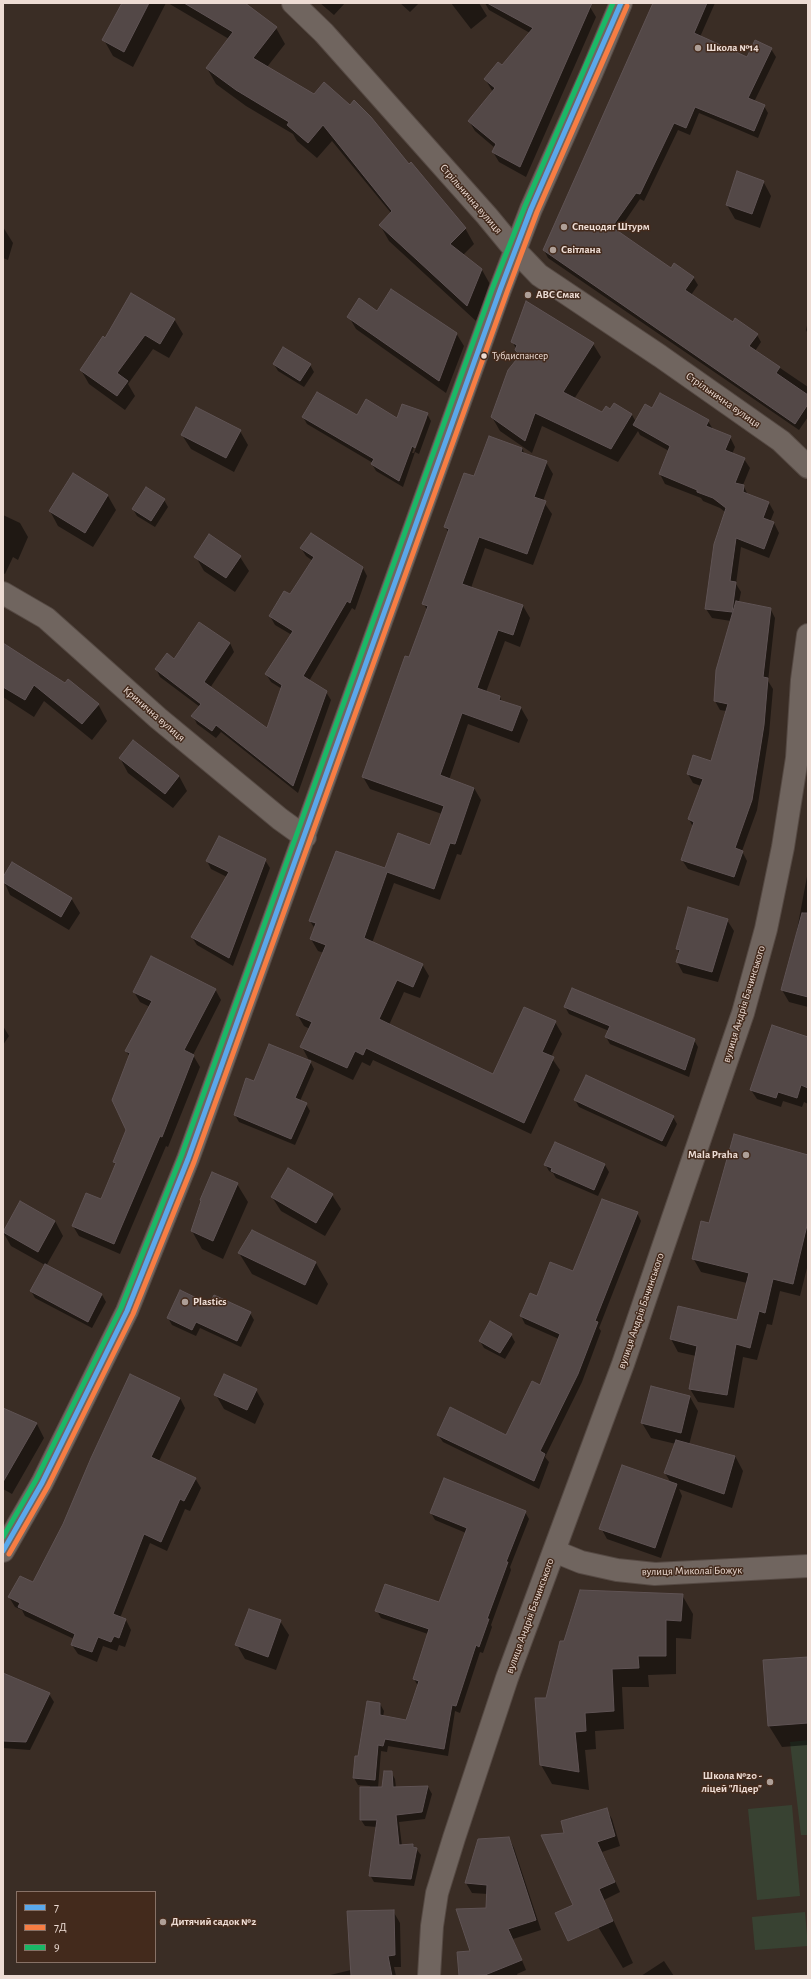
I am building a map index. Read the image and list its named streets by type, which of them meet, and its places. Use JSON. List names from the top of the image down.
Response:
{
  "streets": {
    "street": [
      "Стрільнична вулиця",
      "Кринична вулиця",
      "вулиця Андрія Бачинського",
      "вулиця Миколаї Божук"
    ]
  },
  "crossings": [
    ["вулиця Андрія Бачинського", "вулиця Миколаї Божук"]
  ],
  "places": [
    "Школа №14",
    "Спецодяг Штурм",
    "Світлана",
    "ABC Смак",
    "Тубдиспансер",
    "Mala Praha",
    "Plastics",
    "Школа №20 - ліцей \"Лідер\"",
    "Дитячий садок №2"
  ],
  "lines": ["transit line 7", "transit line 9", "transit line 7Д"],
  "legend": ["7", "7Д", "9"]
}
